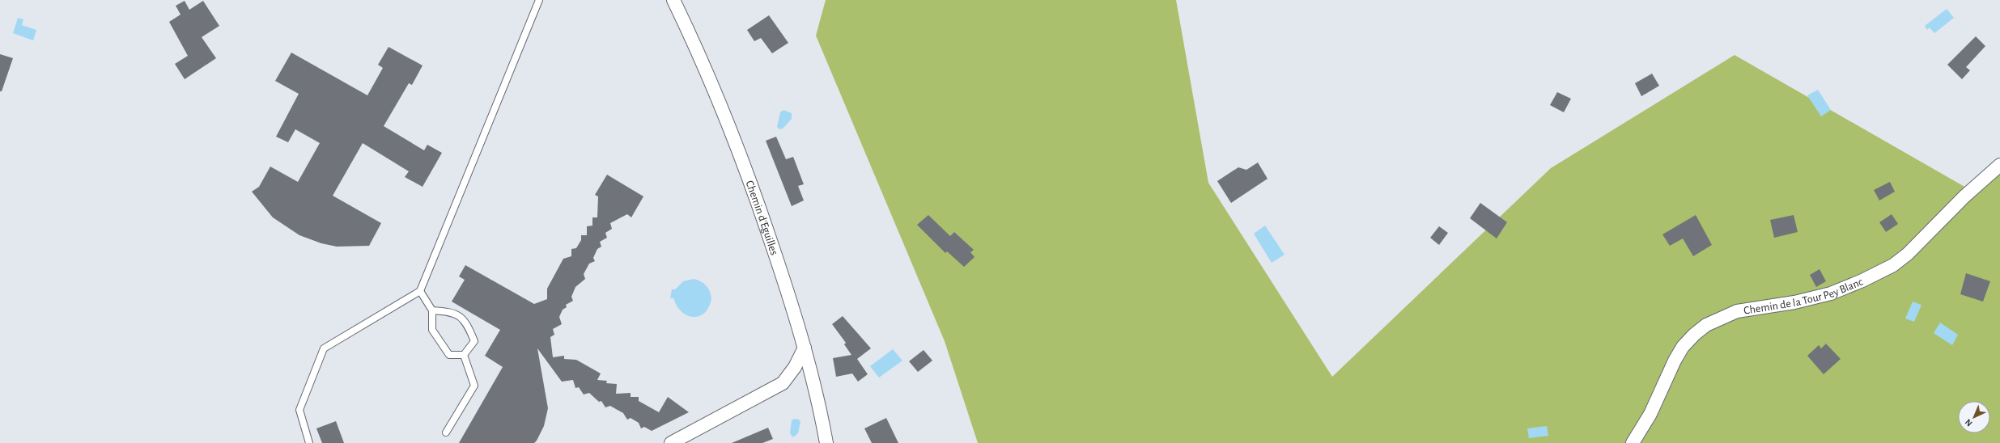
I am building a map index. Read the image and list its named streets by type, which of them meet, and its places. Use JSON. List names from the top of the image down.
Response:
{
  "streets": {
    "street": ["Chemin d'Eguilles", "Chemin de la Tour Pey Blanc"]
  },
  "north": "bottom left"
}
